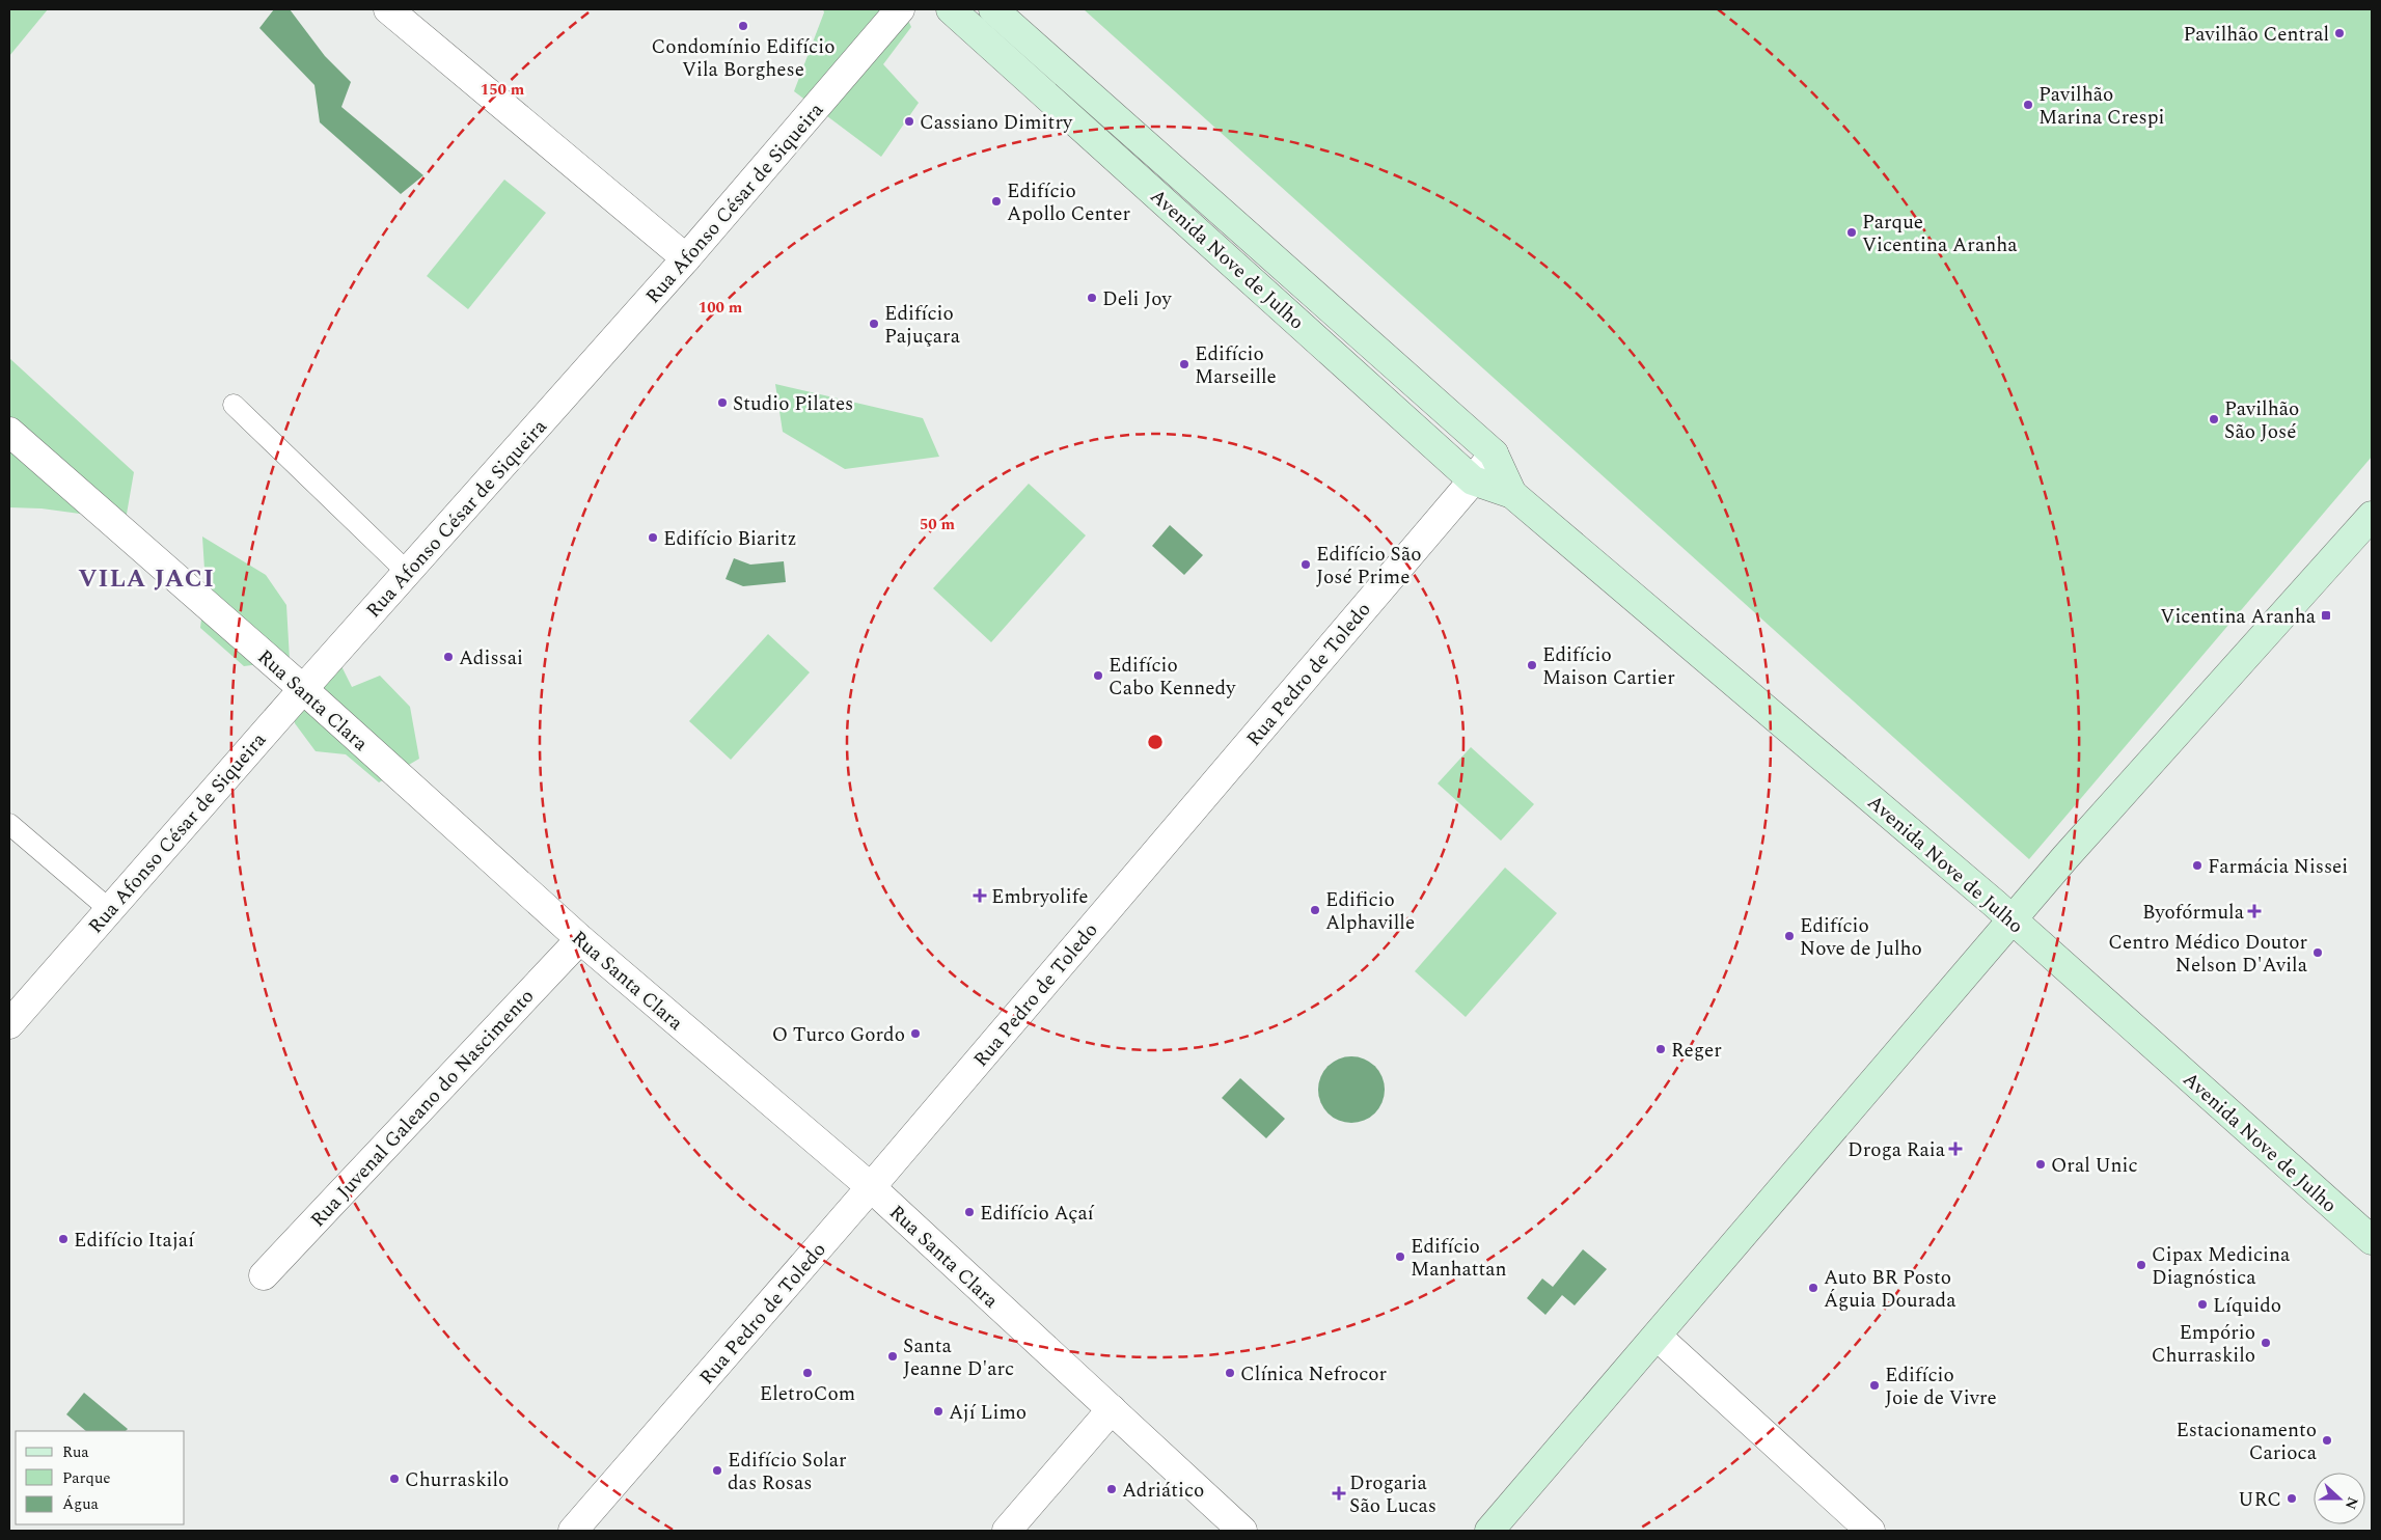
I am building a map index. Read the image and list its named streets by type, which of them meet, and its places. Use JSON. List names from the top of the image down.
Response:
{
  "streets": {
    "main road": ["Avenida Nove de Julho"],
    "street": [
      "Rua Afonso César de Siqueira",
      "Rua Pedro de Toledo",
      "Rua Santa Clara",
      "Rua Juvenal Galeano do Nascimento"
    ]
  },
  "crossings": [
    ["Rua Afonso César de Siqueira", "Rua Santa Clara"],
    ["Avenida Nove de Julho", "Rua Pedro de Toledo"],
    ["Rua Pedro de Toledo", "Rua Santa Clara"],
    ["Rua Santa Clara", "Rua Juvenal Galeano do Nascimento"]
  ],
  "districts": ["VILA JACI"],
  "places": {
    "other": [
      "Condomínio Edifício Vila Borghese",
      "Pavilhão Central",
      "Pavilhão Marina Crespi",
      "Cassiano Dimitry",
      "Edifício Apollo Center",
      "Parque Vicentina Aranha",
      "Deli Joy",
      "Edifício Pajuçara",
      "Edifício Marseille",
      "Studio Pilates",
      "Pavilhão São José",
      "Edifício Biaritz",
      "Edifício São José Prime",
      "Adissai",
      "Edifício Maison Cartier",
      "Edifício Cabo Kennedy",
      "Farmácia Nissei",
      "Edificio Alphaville",
      "Edifício Nove de Julho",
      "Centro Médico Doutor Nelson D'Avila",
      "O Turco Gordo",
      "Reger",
      "Oral Unic",
      "Edifício Açaí",
      "Edifício Itajaí",
      "Edifício Manhattan",
      "Cipax Medicina Diagnóstica",
      "Auto BR Posto Águia Dourada",
      "Líquido",
      "Empório Churraskilo",
      "Santa Jeanne D'arc",
      "EletroCom",
      "Clínica Nefrocor",
      "Edifício Joie de Vivre",
      "Ají Limo",
      "Estacionamento Carioca",
      "Edifício Solar das Rosas",
      "Churraskilo",
      "Adriático",
      "URC"
    ],
    "transit": ["Vicentina Aranha"],
    "health": [
      "Embryolife",
      "Byofórmula",
      "Droga Raia",
      "Drogaria São Lucas"
    ]
  },
  "legend": ["Rua", "Parque", "Água"],
  "north": "right",
  "rings": ["150 m", "100 m", "50 m"]
}
